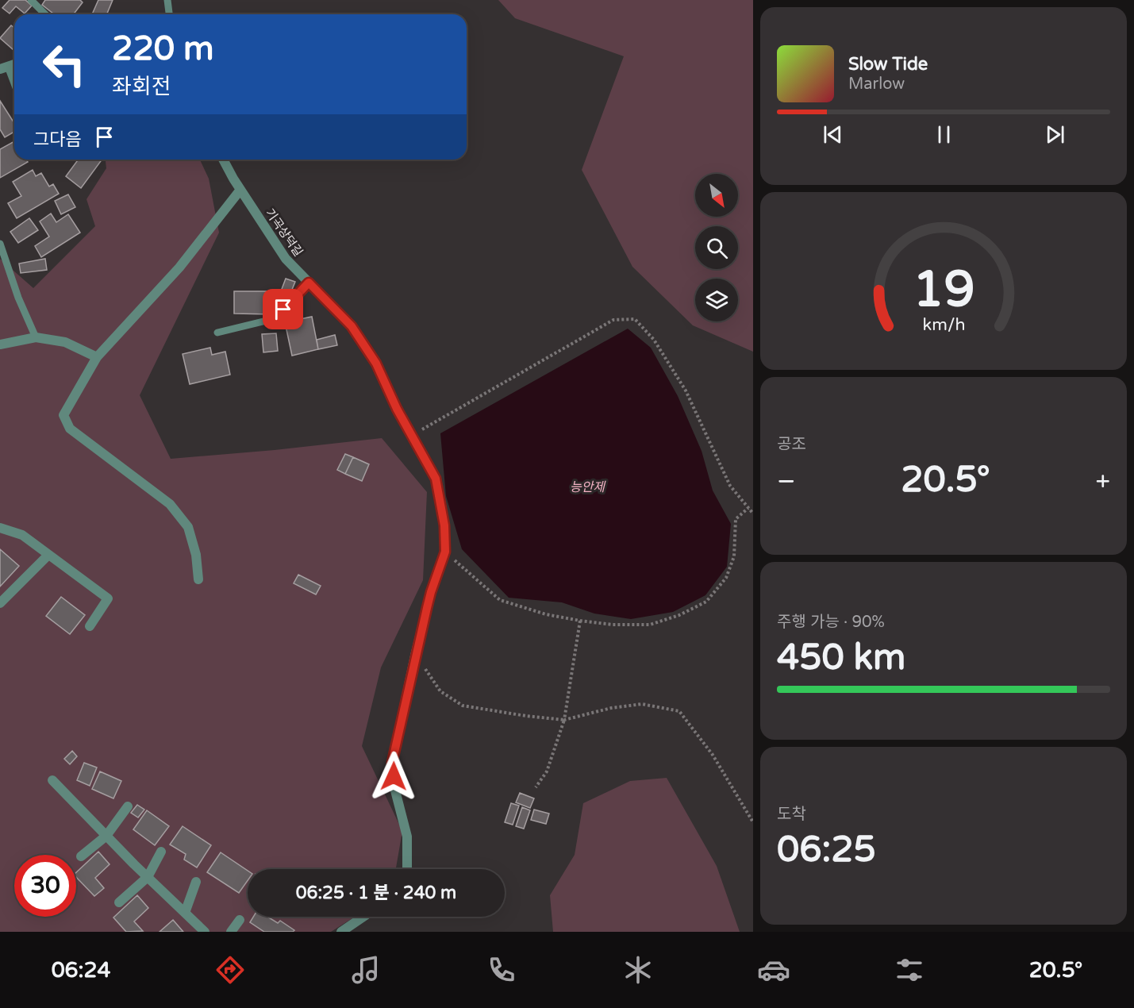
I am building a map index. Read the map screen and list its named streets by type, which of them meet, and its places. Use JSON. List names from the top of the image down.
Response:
{
  "streets": {
    "street": ["기곡상덕길"]
  },
  "water": ["능안제"],
  "north": "bottom right",
  "page": {
    "turn": ["220 m", "좌회전"],
    "song": ["Slow Tide", "Marlow"],
    "then": "그다음",
    "tile": [
      "공조",
      ["주행 가능 · 90%", "450 km"],
      ["도착", "06:25"]
    ],
    "heat": ["−", "20.5°", "+"],
    "limit": "30",
    "trip": "06:25 · 1 분 · 240 m",
    "tabs": ["06:24", "20.5°"],
    "gauge": ["19", "km/h"]
  }
}
